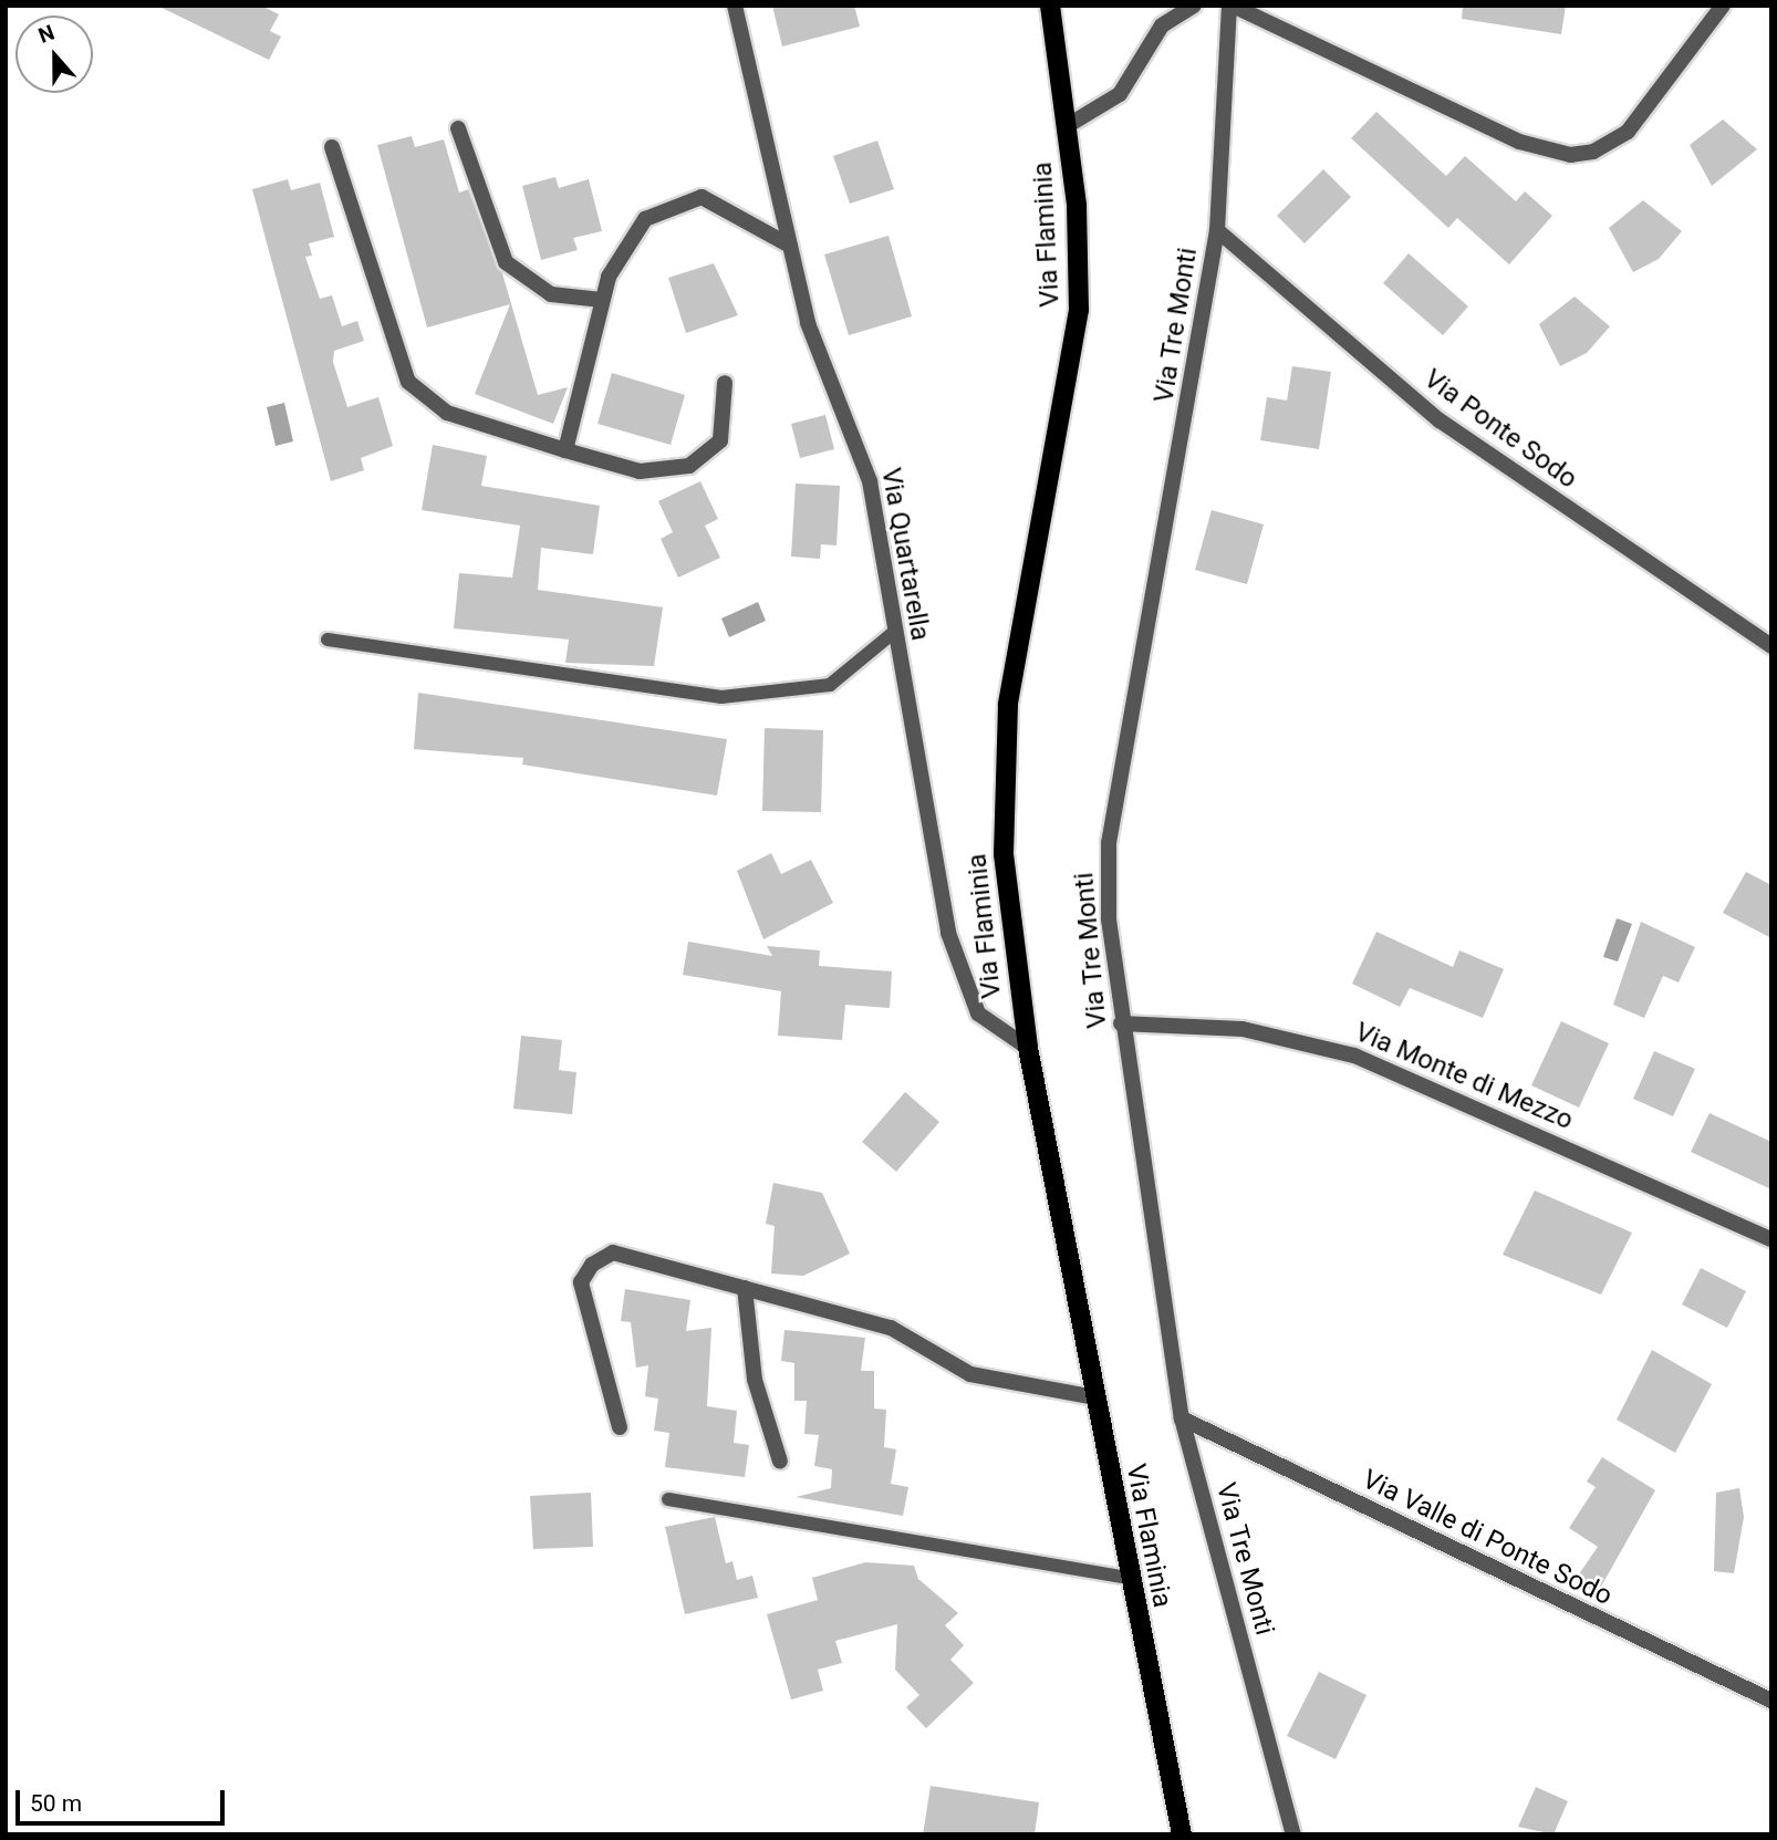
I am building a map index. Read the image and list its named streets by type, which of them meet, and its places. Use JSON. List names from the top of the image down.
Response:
{
  "streets": {
    "main road": ["Via Flaminia"],
    "street": [
      "Via Tre Monti",
      "Via Ponte Sodo",
      "Via Quartarella",
      "Via Monte di Mezzo",
      "Via Valle di Ponte Sodo"
    ]
  },
  "crossings": [
    ["Via Flaminia", "Via Quartarella"],
    ["Via Tre Monti", "Via Ponte Sodo"],
    ["Via Tre Monti", "Via Monte di Mezzo"],
    ["Via Tre Monti", "Via Valle di Ponte Sodo"]
  ],
  "scale_bar": "50 m",
  "north": "top"
}
